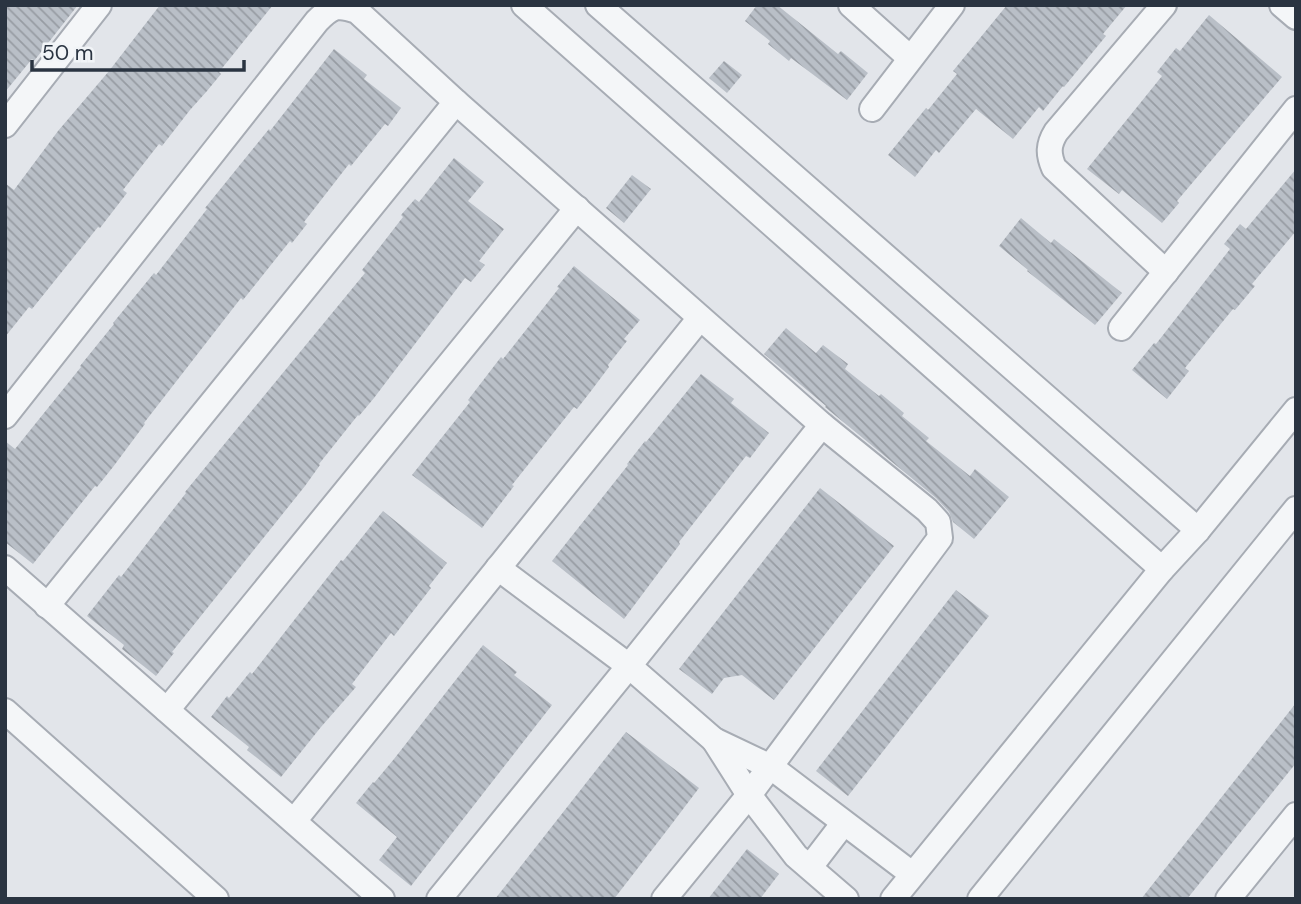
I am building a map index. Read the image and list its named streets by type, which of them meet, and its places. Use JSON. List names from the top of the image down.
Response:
{
  "scale_bar": "50 m"
}
